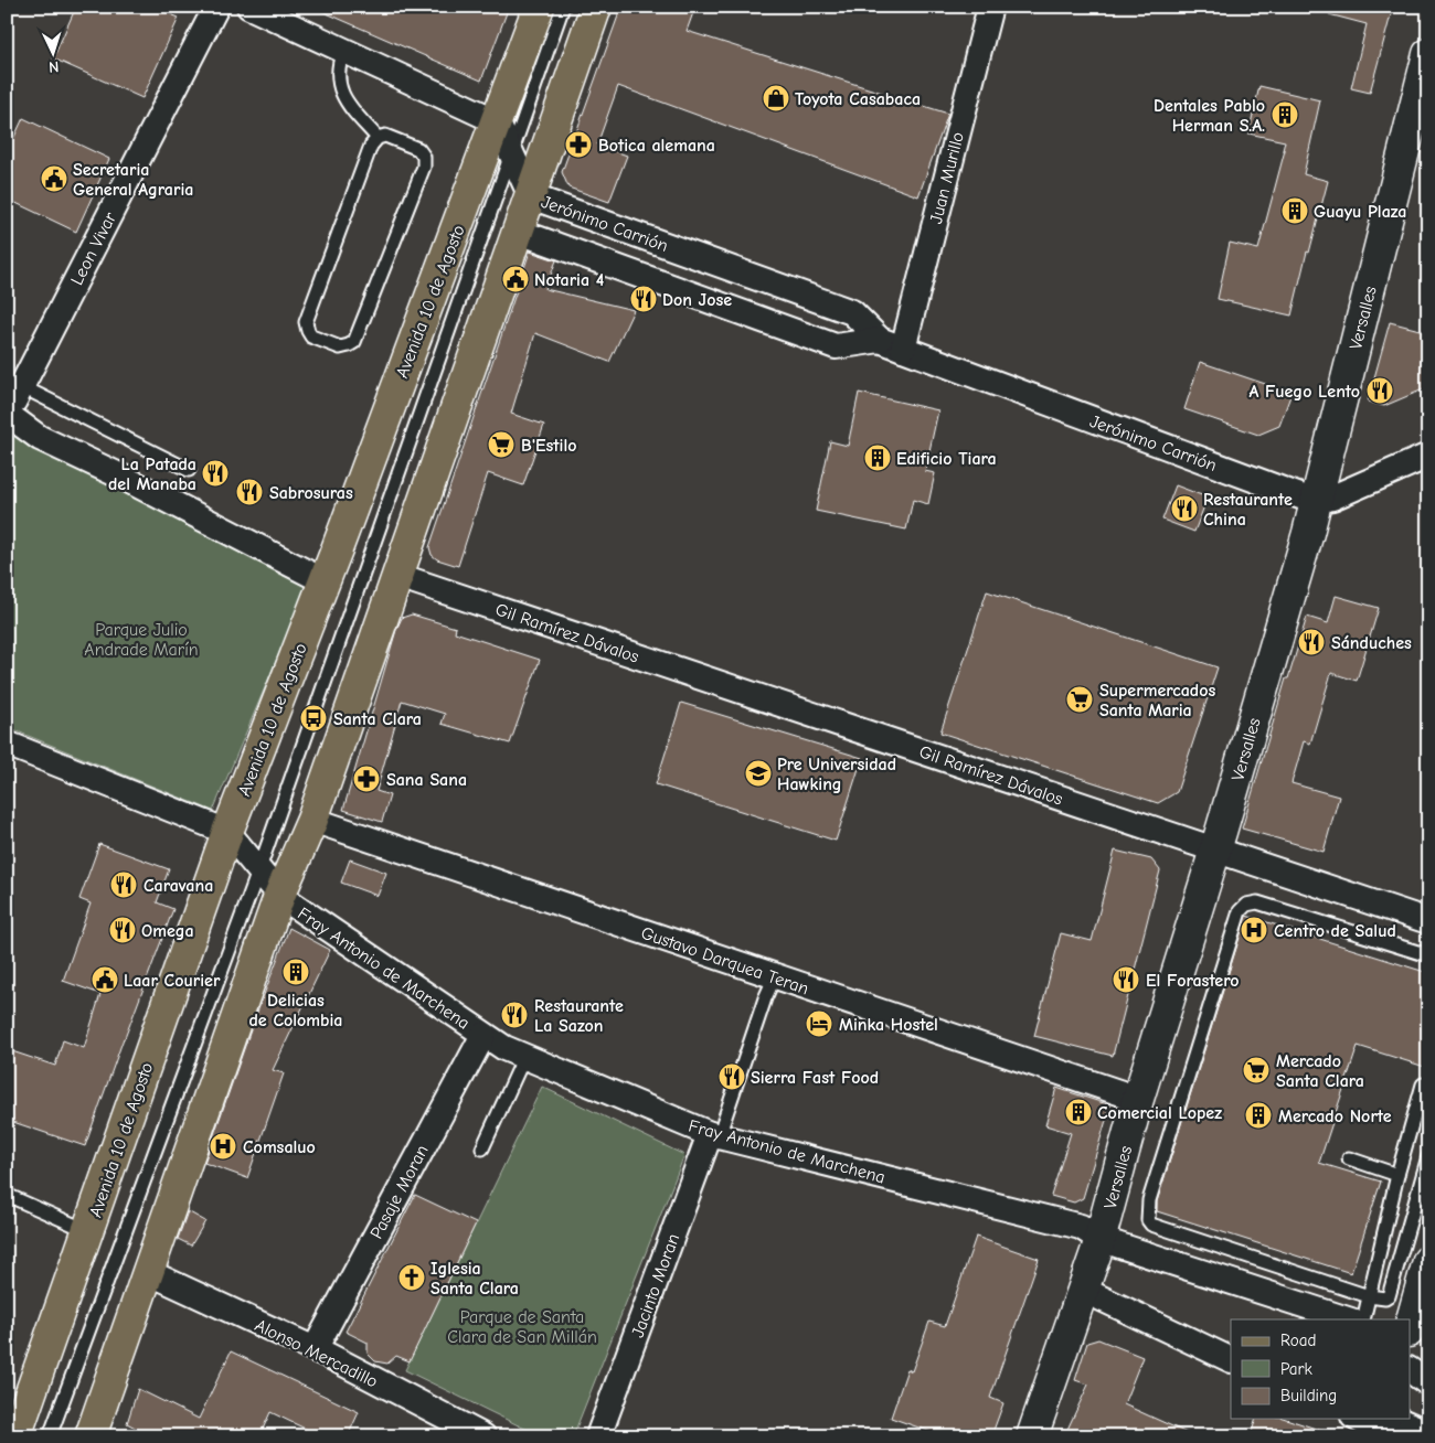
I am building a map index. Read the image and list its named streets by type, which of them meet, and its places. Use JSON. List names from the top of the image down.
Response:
{
  "streets": {
    "main road": ["Avenida 10 de Agosto"],
    "street": [
      "Juan Murillo",
      "Jerónimo Carrión",
      "Leon Vivar",
      "Versalles",
      "Gil Ramírez Dávalos",
      "Gustavo Darquea Teran",
      "Fray Antonio de Marchena",
      "Pasaje Moran",
      "Jacinto Moran",
      "Alonso Mercadillo"
    ]
  },
  "crossings": [
    ["Juan Murillo", "Jerónimo Carrión"],
    ["Jerónimo Carrión", "Avenida 10 de Agosto"],
    ["Jerónimo Carrión", "Versalles"],
    ["Avenida 10 de Agosto", "Fray Antonio de Marchena"],
    ["Versalles", "Gil Ramírez Dávalos"],
    ["Versalles", "Gustavo Darquea Teran"],
    ["Versalles", "Fray Antonio de Marchena"],
    ["Fray Antonio de Marchena", "Pasaje Moran"],
    ["Fray Antonio de Marchena", "Jacinto Moran"],
    ["Pasaje Moran", "Alonso Mercadillo"]
  ],
  "parks": ["Parque Julio Andrade Marín", "Parque de Santa Clara de San Millán"],
  "places": {
    "shop": ["Toyota Casabaca"],
    "building": [
      "Dentales Pablo Herman S.A.",
      "Guayu Plaza",
      "Edificio Tiara",
      "Delicias de Colombia",
      "Comercial Lopez",
      "Mercado Norte"
    ],
    "pharmacy": ["Botica alemana", "Sana Sana"],
    "public building": ["Secretaria General Agraria", "Notaria 4", "Laar Courier"],
    "restaurant": [
      "Don Jose",
      "A Fuego Lento",
      "La Patada del Manaba",
      "Sabrosuras",
      "Restaurante China",
      "Sánduches",
      "Caravana",
      "Omega",
      "El Forastero",
      "Restaurante La Sazon",
      "Sierra Fast Food"
    ],
    "supermarket": ["B'Estilo", "Supermercados Santa Maria", "Mercado Santa Clara"],
    "bus stop": ["Santa Clara"],
    "school or university": ["Pre Universidad Hawking"],
    "hospital": ["Centro de Salud", "Comsaluo"],
    "hotel": ["Minka Hostel"],
    "church": ["Iglesia Santa Clara"]
  },
  "legend": ["Road", "Park", "Building"],
  "north": "bottom"
}
